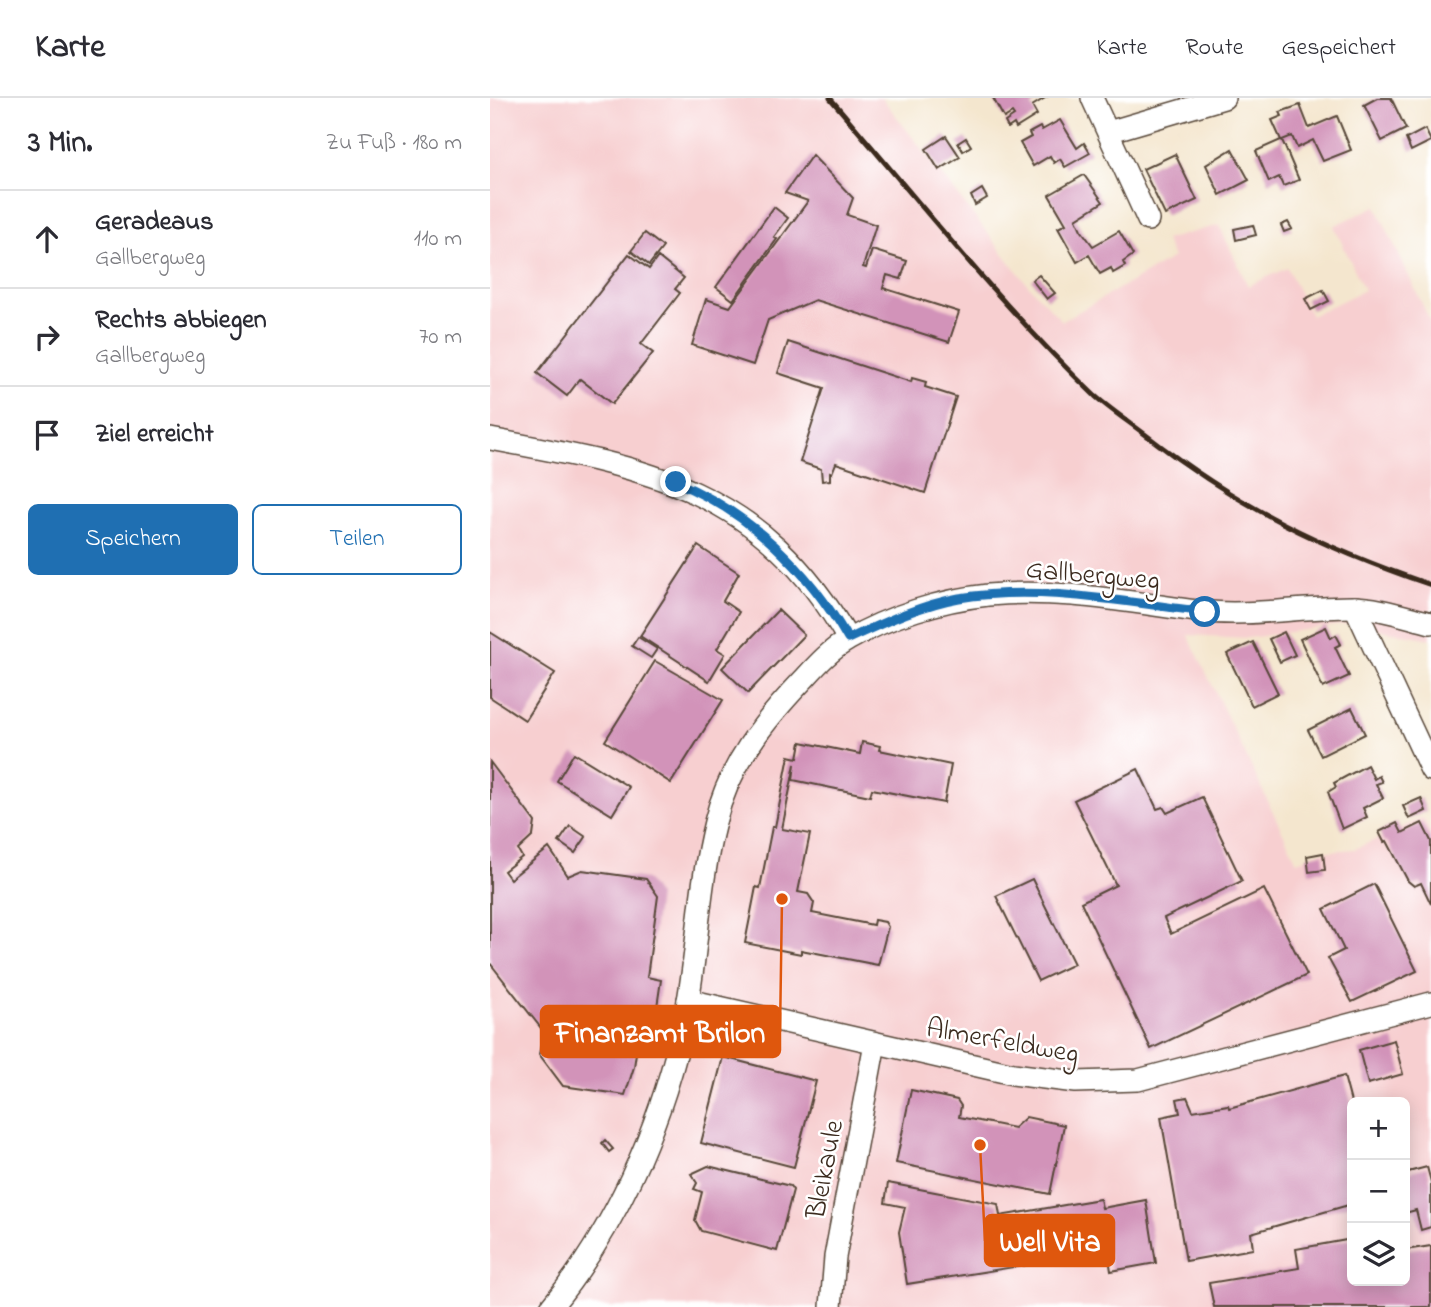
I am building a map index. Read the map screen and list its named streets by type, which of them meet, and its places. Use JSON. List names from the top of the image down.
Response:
{
  "streets": {
    "street": ["Gallbergweg", "Almerfeldweg", "Bleikaule"]
  },
  "crossings": [
    ["Almerfeldweg", "Bleikaule"]
  ],
  "places": ["Finanzamt Brilon", "Well Vita"],
  "page": {
    "header": "Karte",
    "nav": ["Karte", "Route", "Gespeichert"],
    "heading": ["3 Min.", "Zu Fuß · 180 m"],
    "list": [
      ["Geradeaus", "Gallbergweg", "110 m"],
      ["Rechts abbiegen", "Gallbergweg", "70 m"],
      "Ziel erreicht"
    ],
    "buttons": ["Speichern", "Teilen"],
    "map_buttons": ["+", "−"]
  }
}
